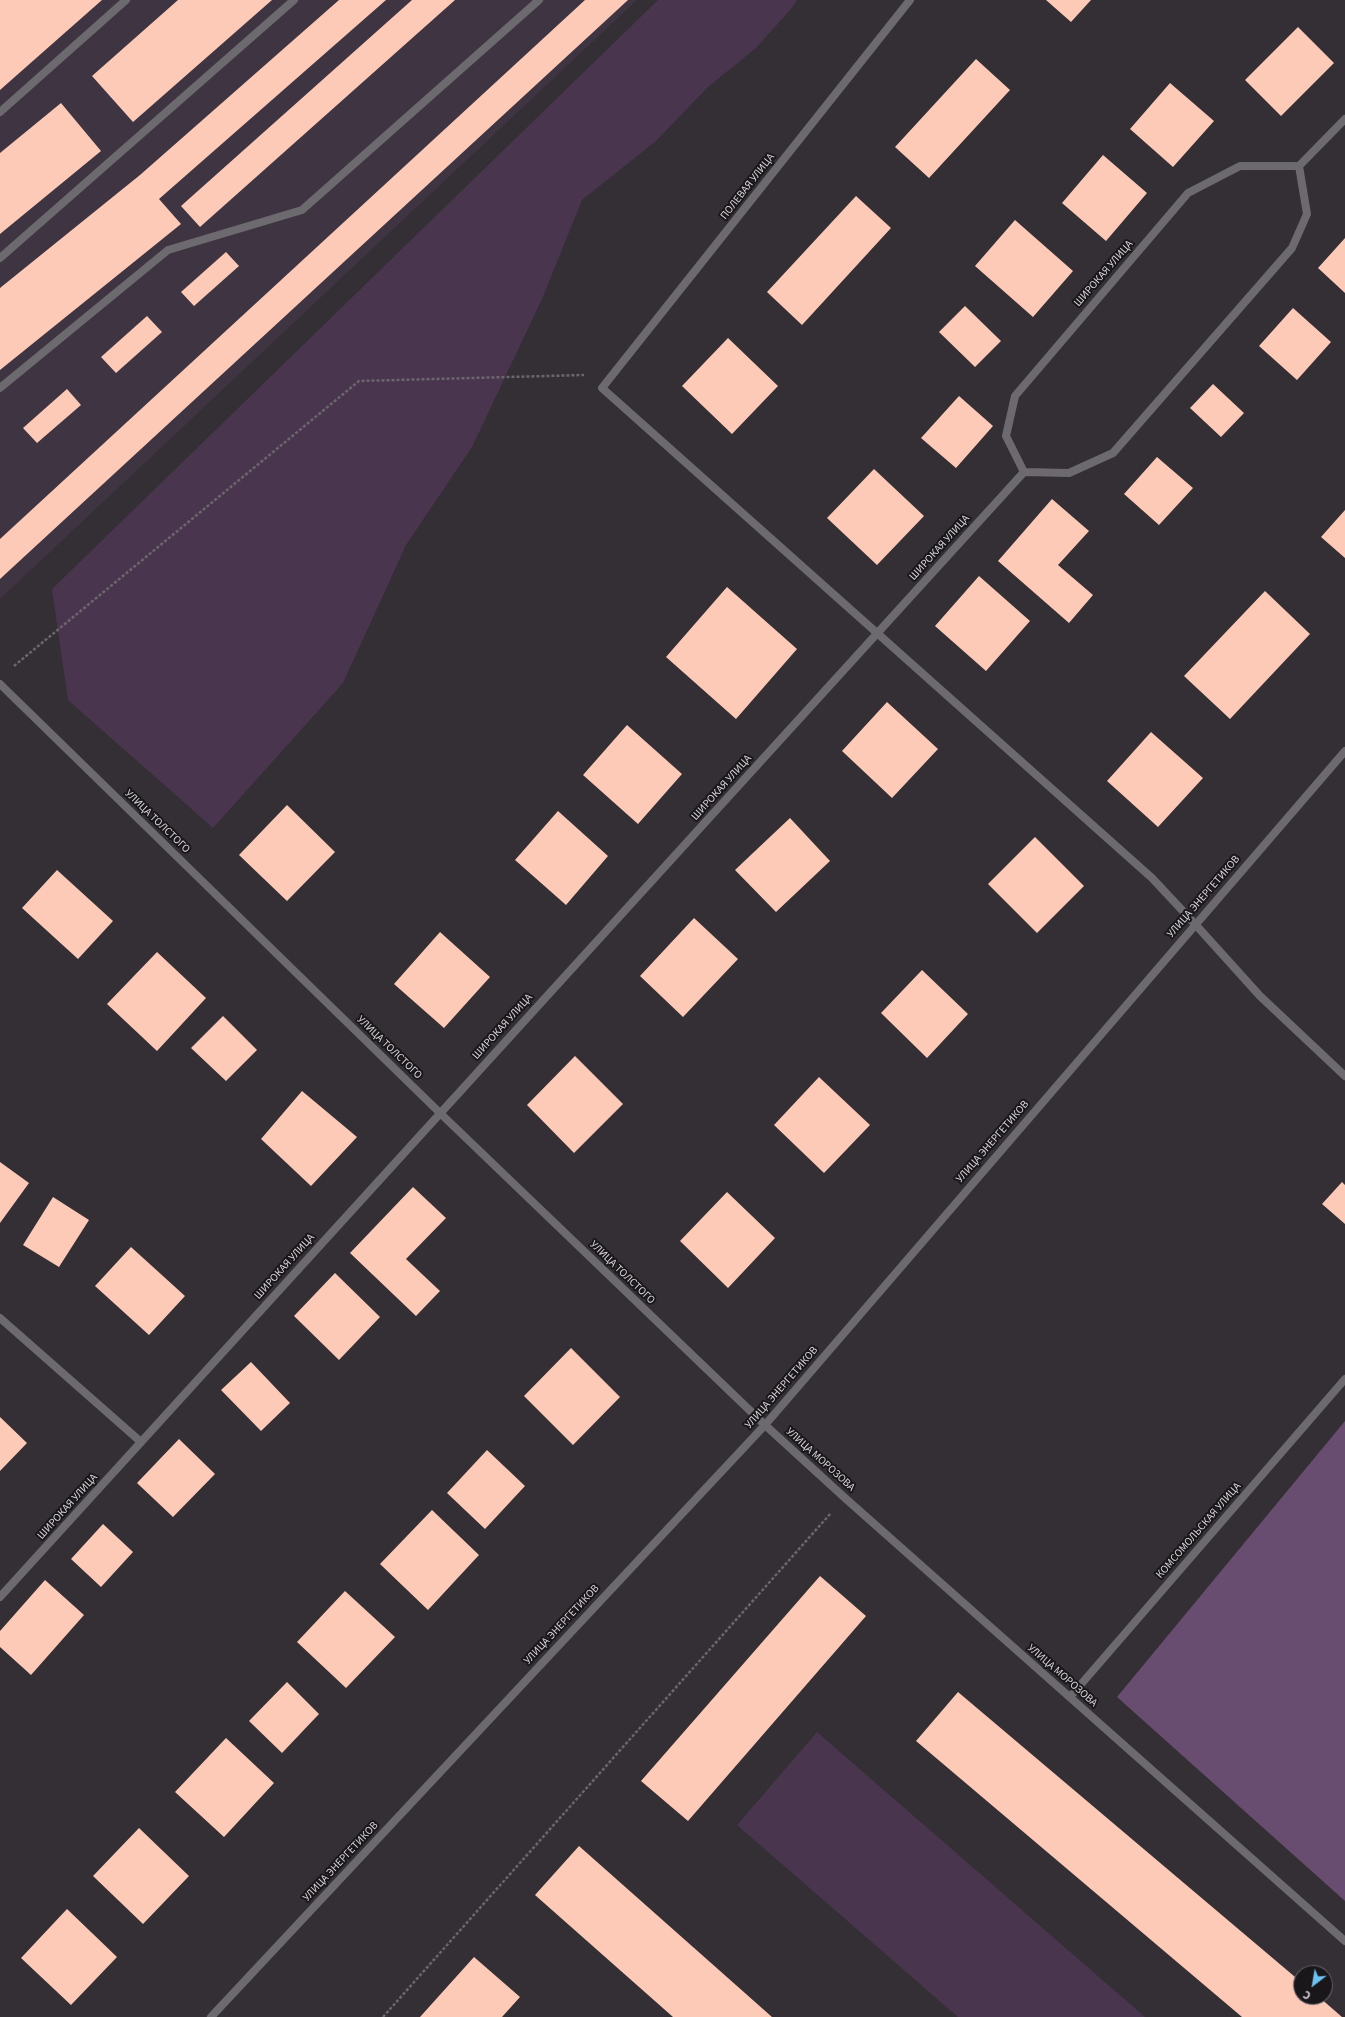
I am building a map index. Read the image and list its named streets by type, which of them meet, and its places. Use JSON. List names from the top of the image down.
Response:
{
  "streets": {
    "street": [
      "ПОЛЕВАЯ УЛИЦА",
      "ШИРОКАЯ УЛИЦА",
      "УЛИЦА ТОЛСТОГО",
      "УЛИЦА ЭНЕРГЕТИКОВ",
      "УЛИЦА МОРОЗОВА",
      "КОМСОМОЛЬСКАЯ УЛИЦА"
    ]
  },
  "crossings": [
    ["ПОЛЕВАЯ УЛИЦА", "ШИРОКАЯ УЛИЦА"],
    ["ШИРОКАЯ УЛИЦА", "УЛИЦА ТОЛСТОГО"],
    ["УЛИЦА ТОЛСТОГО", "УЛИЦА ЭНЕРГЕТИКОВ"],
    ["УЛИЦА ТОЛСТОГО", "УЛИЦА МОРОЗОВА"],
    ["УЛИЦА ЭНЕРГЕТИКОВ", "УЛИЦА МОРОЗОВА"],
    ["УЛИЦА МОРОЗОВА", "КОМСОМОЛЬСКАЯ УЛИЦА"]
  ],
  "north": "bottom left"
}
